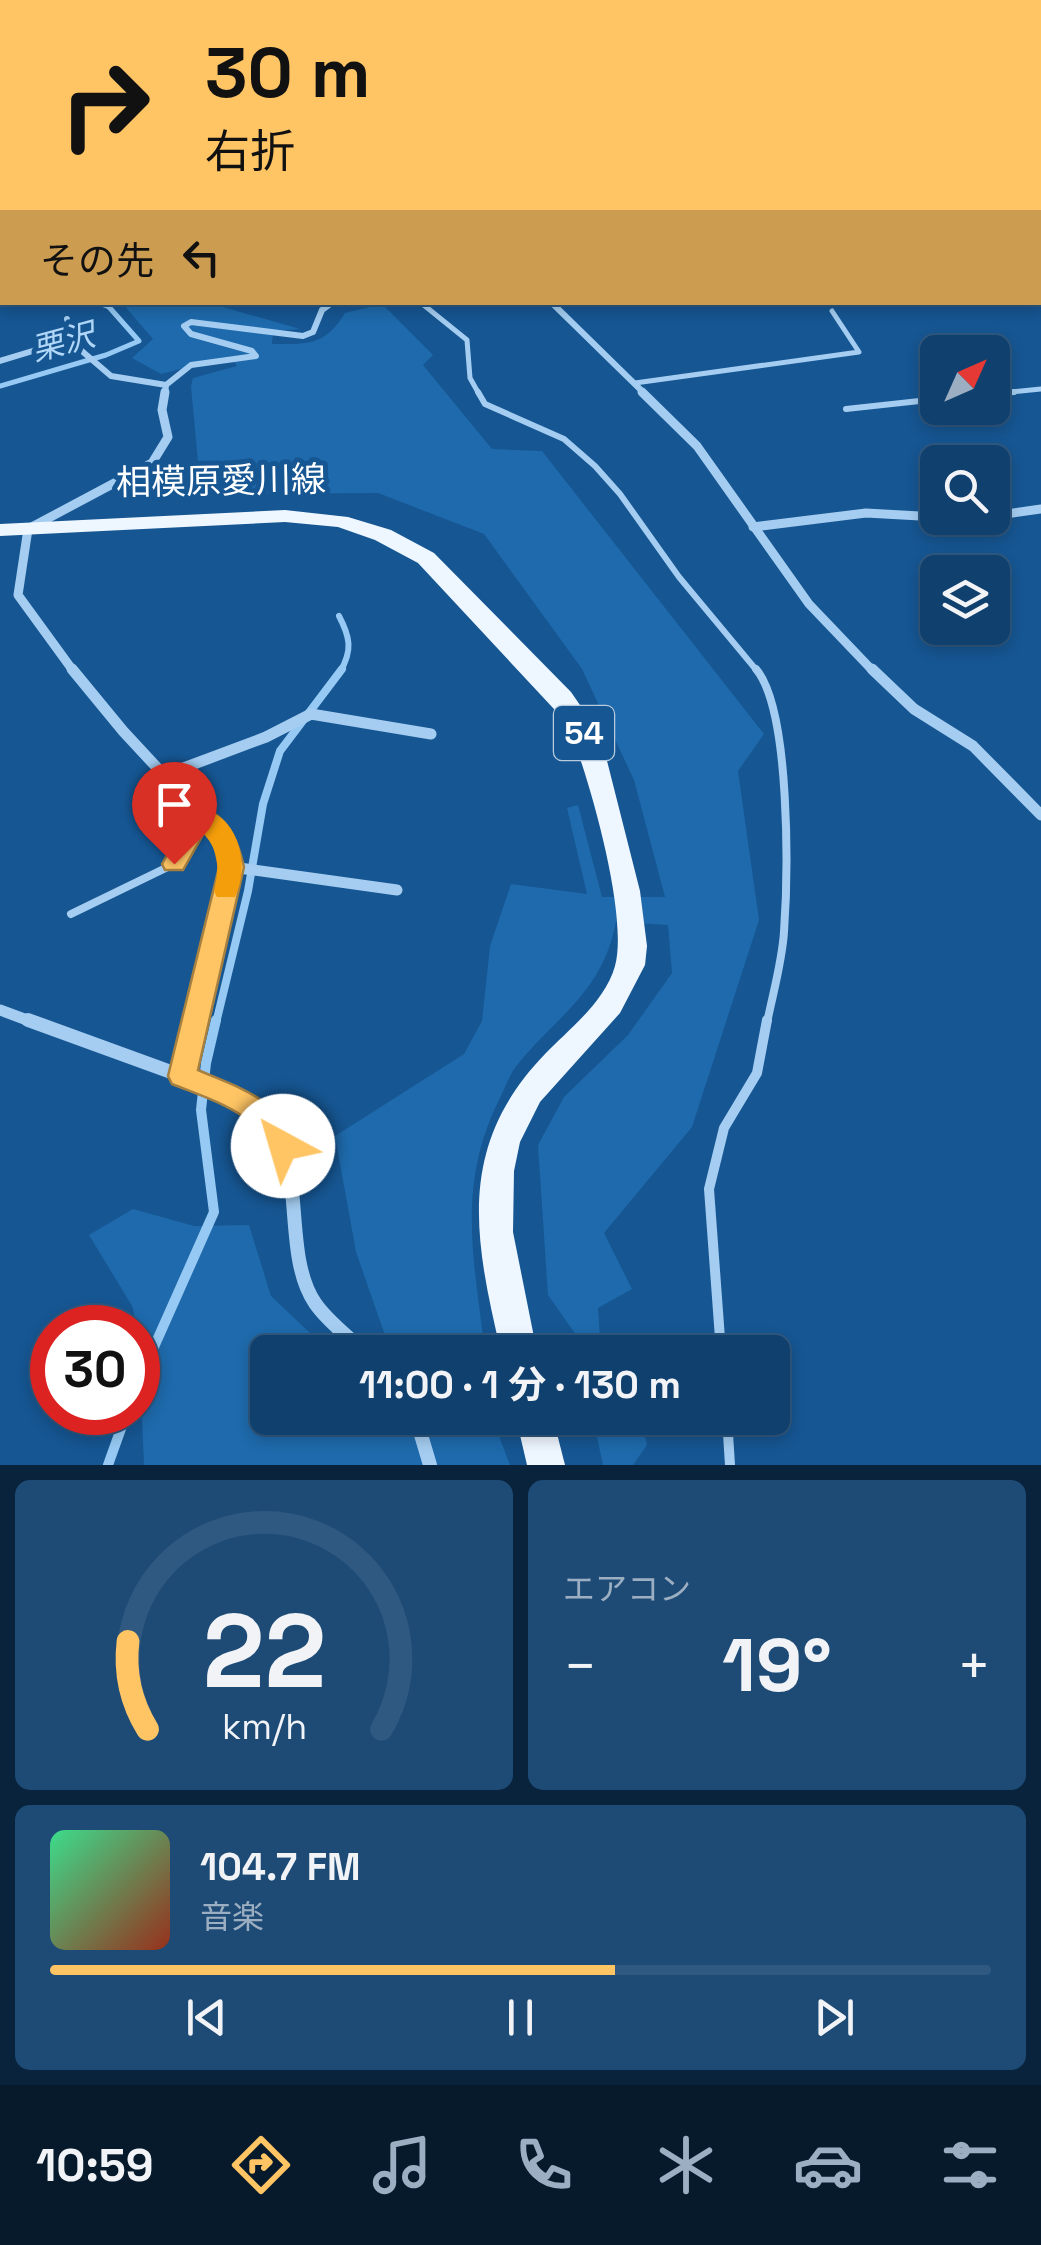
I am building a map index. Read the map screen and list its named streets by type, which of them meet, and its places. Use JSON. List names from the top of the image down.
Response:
{
  "streets": {
    "main road": ["相模原愛川線", "54"]
  },
  "water": ["栗沢"],
  "north": "top right",
  "page": {
    "turn": ["30 m", "右折"],
    "then": "その先",
    "limit": "30",
    "trip": "11:00 · 1 分 · 130 m",
    "tile": "エアコン",
    "heat": ["−", "19°", "+"],
    "song": ["104.7 FM", "音楽"],
    "tabs": "10:59",
    "gauge": ["22", "km/h"]
  }
}
